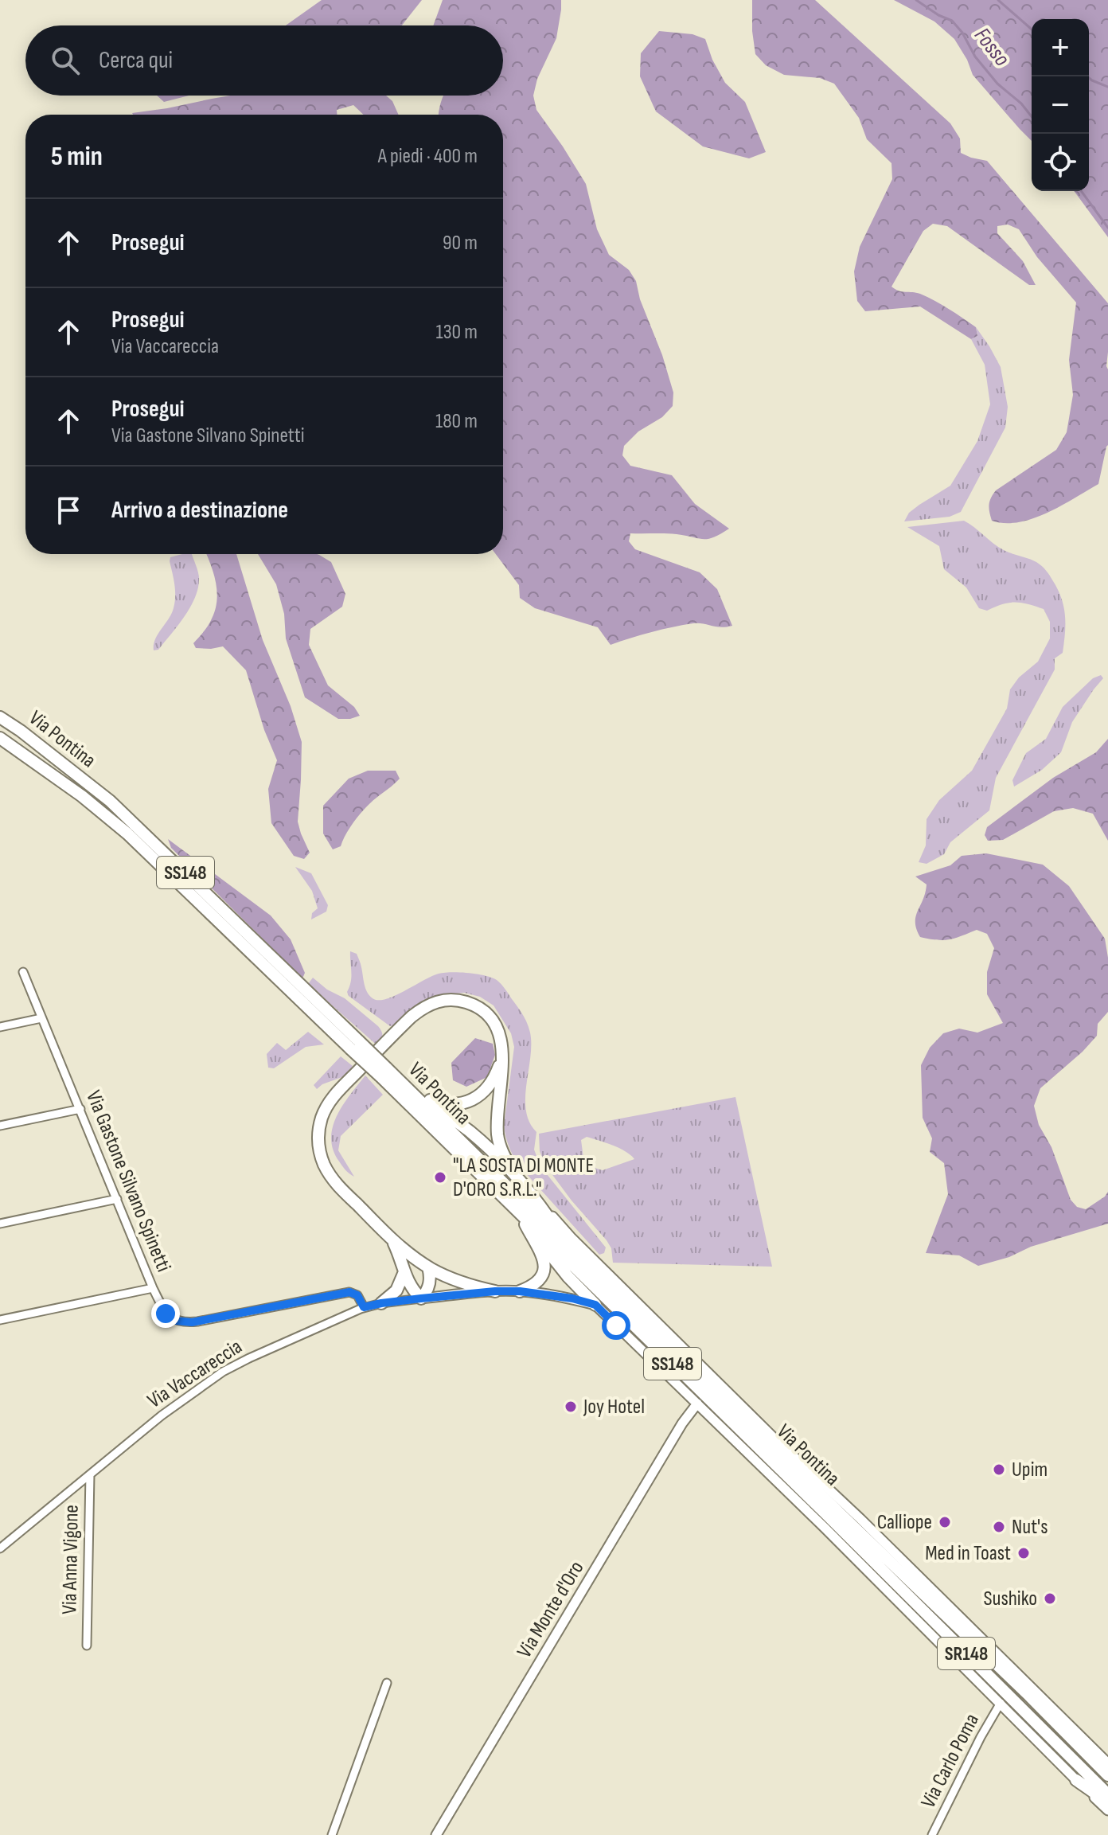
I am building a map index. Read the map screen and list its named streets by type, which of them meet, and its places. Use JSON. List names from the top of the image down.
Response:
{
  "streets": {
    "highway": ["Via Pontina", "SS148", "SR148"],
    "street": [
      "Via Gastone Silvano Spinetti",
      "Via Vaccareccia",
      "Via Anna Vigone",
      "Via Monte d'Oro",
      "Via Carlo Poma"
    ]
  },
  "crossings": [
    ["Via Pontina", "Via Vaccareccia"],
    ["Via Pontina", "Via Monte d'Oro"],
    ["Via Pontina", "SR148"],
    ["Via Pontina", "Via Carlo Poma"],
    ["Via Gastone Silvano Spinetti", "Via Vaccareccia"],
    ["Via Vaccareccia", "Via Anna Vigone"]
  ],
  "water": ["Fosso"],
  "places": [
    "\"LA SOSTA DI MONTE D'ORO S.R.L.\"",
    "Joy Hotel",
    "Upim",
    "Calliope",
    "Nut's",
    "Med in Toast",
    "Sushiko"
  ],
  "page": {
    "map_buttons": ["+", "−"],
    "search": "Cerca qui",
    "heading": ["5 min", "A piedi · 400 m"],
    "list": [
      ["Prosegui", "90 m"],
      ["Prosegui", "Via Vaccareccia", "130 m"],
      ["Prosegui", "Via Gastone Silvano Spinetti", "180 m"],
      "Arrivo a destinazione"
    ]
  }
}
